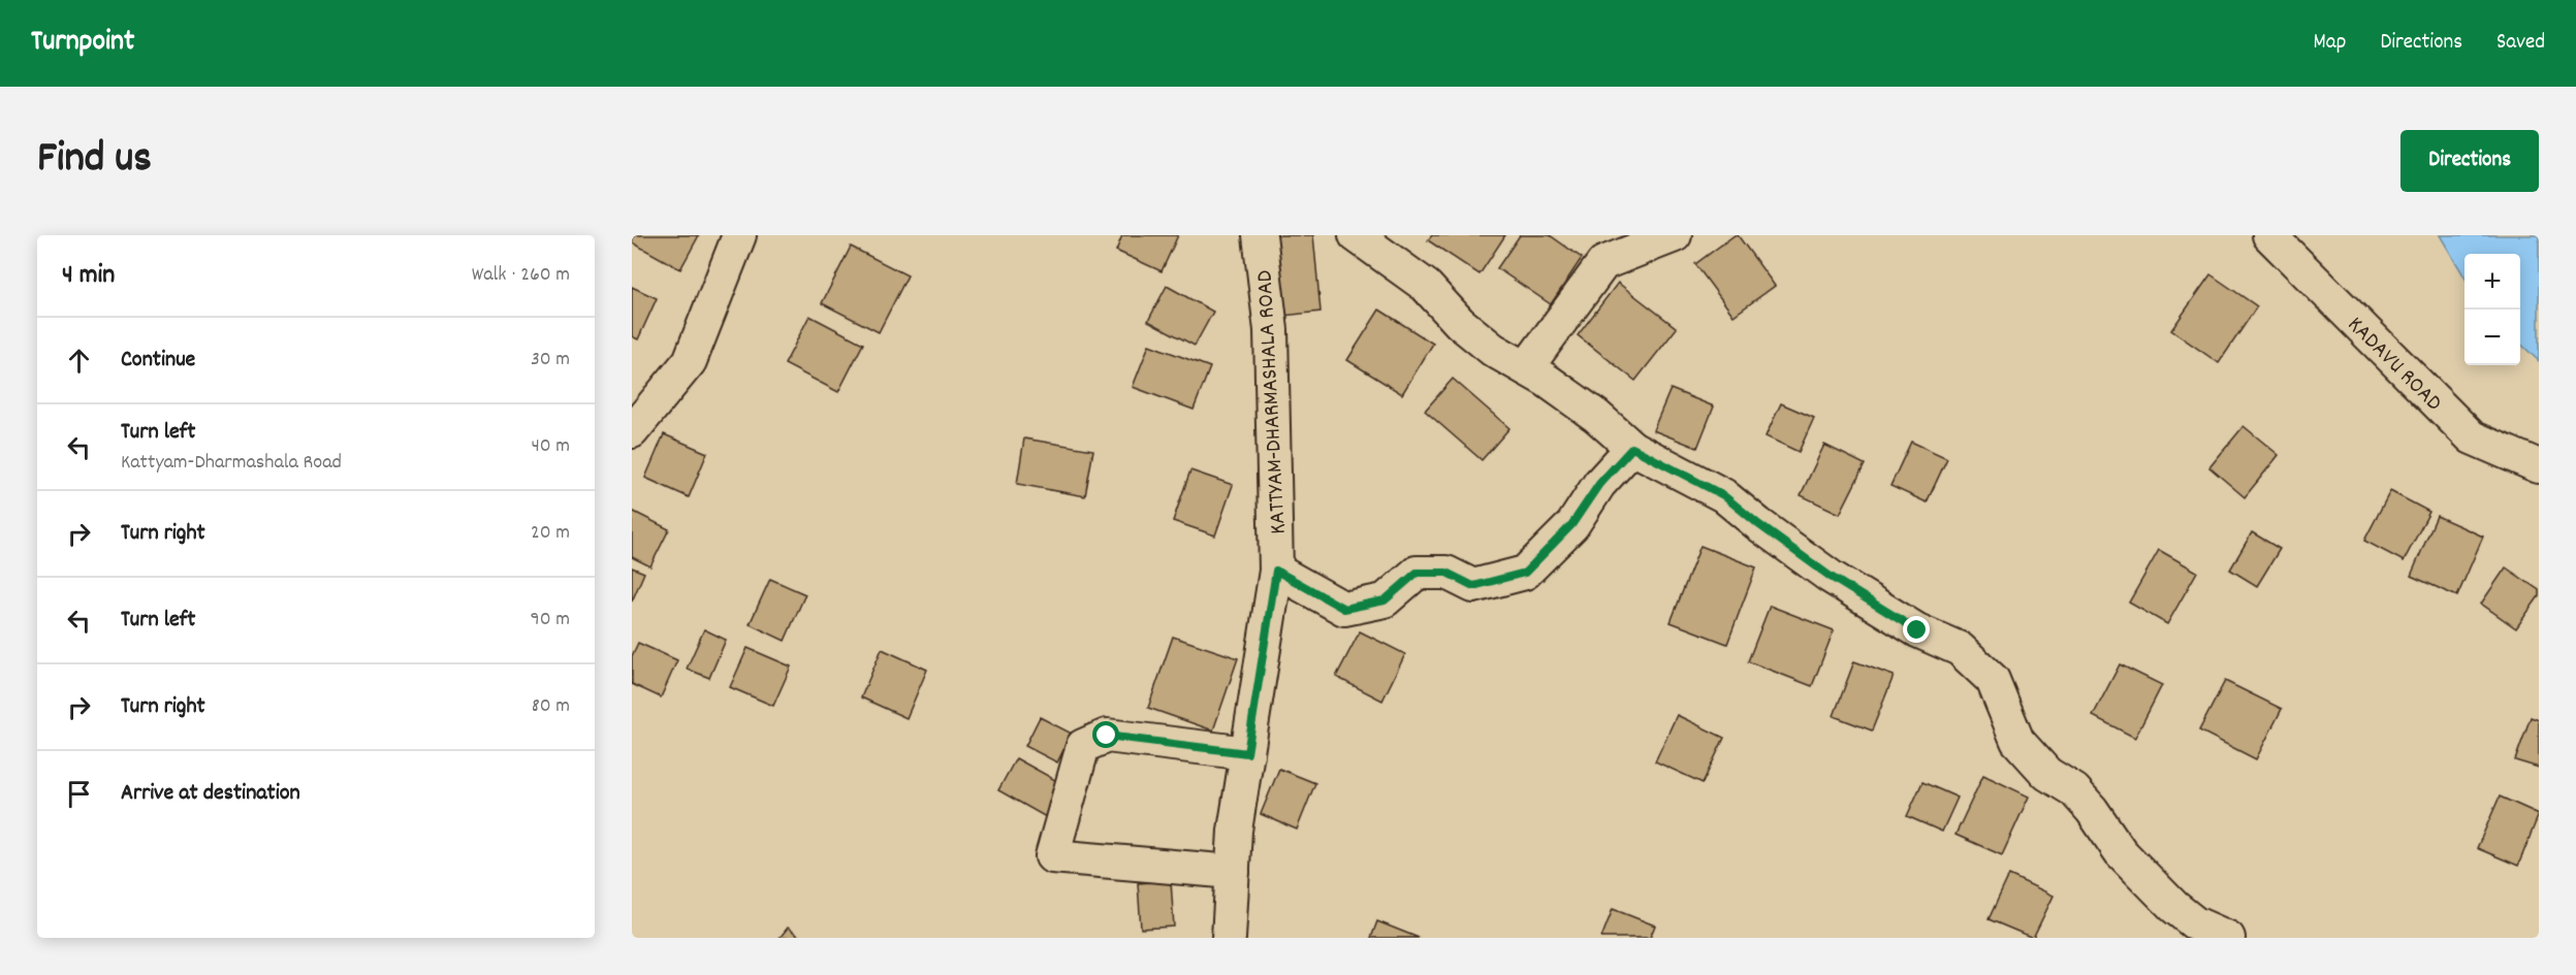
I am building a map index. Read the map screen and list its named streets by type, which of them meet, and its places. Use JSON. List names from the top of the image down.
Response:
{
  "streets": {
    "street": ["KADAVU ROAD", "KATTYAM-DHARMASHALA ROAD"]
  },
  "page": {
    "header": "Turnpoint",
    "nav": ["Map", "Directions", "Saved"],
    "title": "Find us",
    "buttons": "Directions",
    "heading": ["4 min", "Walk · 260 m"],
    "map_buttons": ["+", "−"],
    "list": [
      ["Continue", "30 m"],
      ["Turn left", "Kattyam-Dharmashala Road", "40 m"],
      ["Turn right", "20 m"],
      ["Turn left", "90 m"],
      ["Turn right", "80 m"],
      "Arrive at destination"
    ]
  }
}
